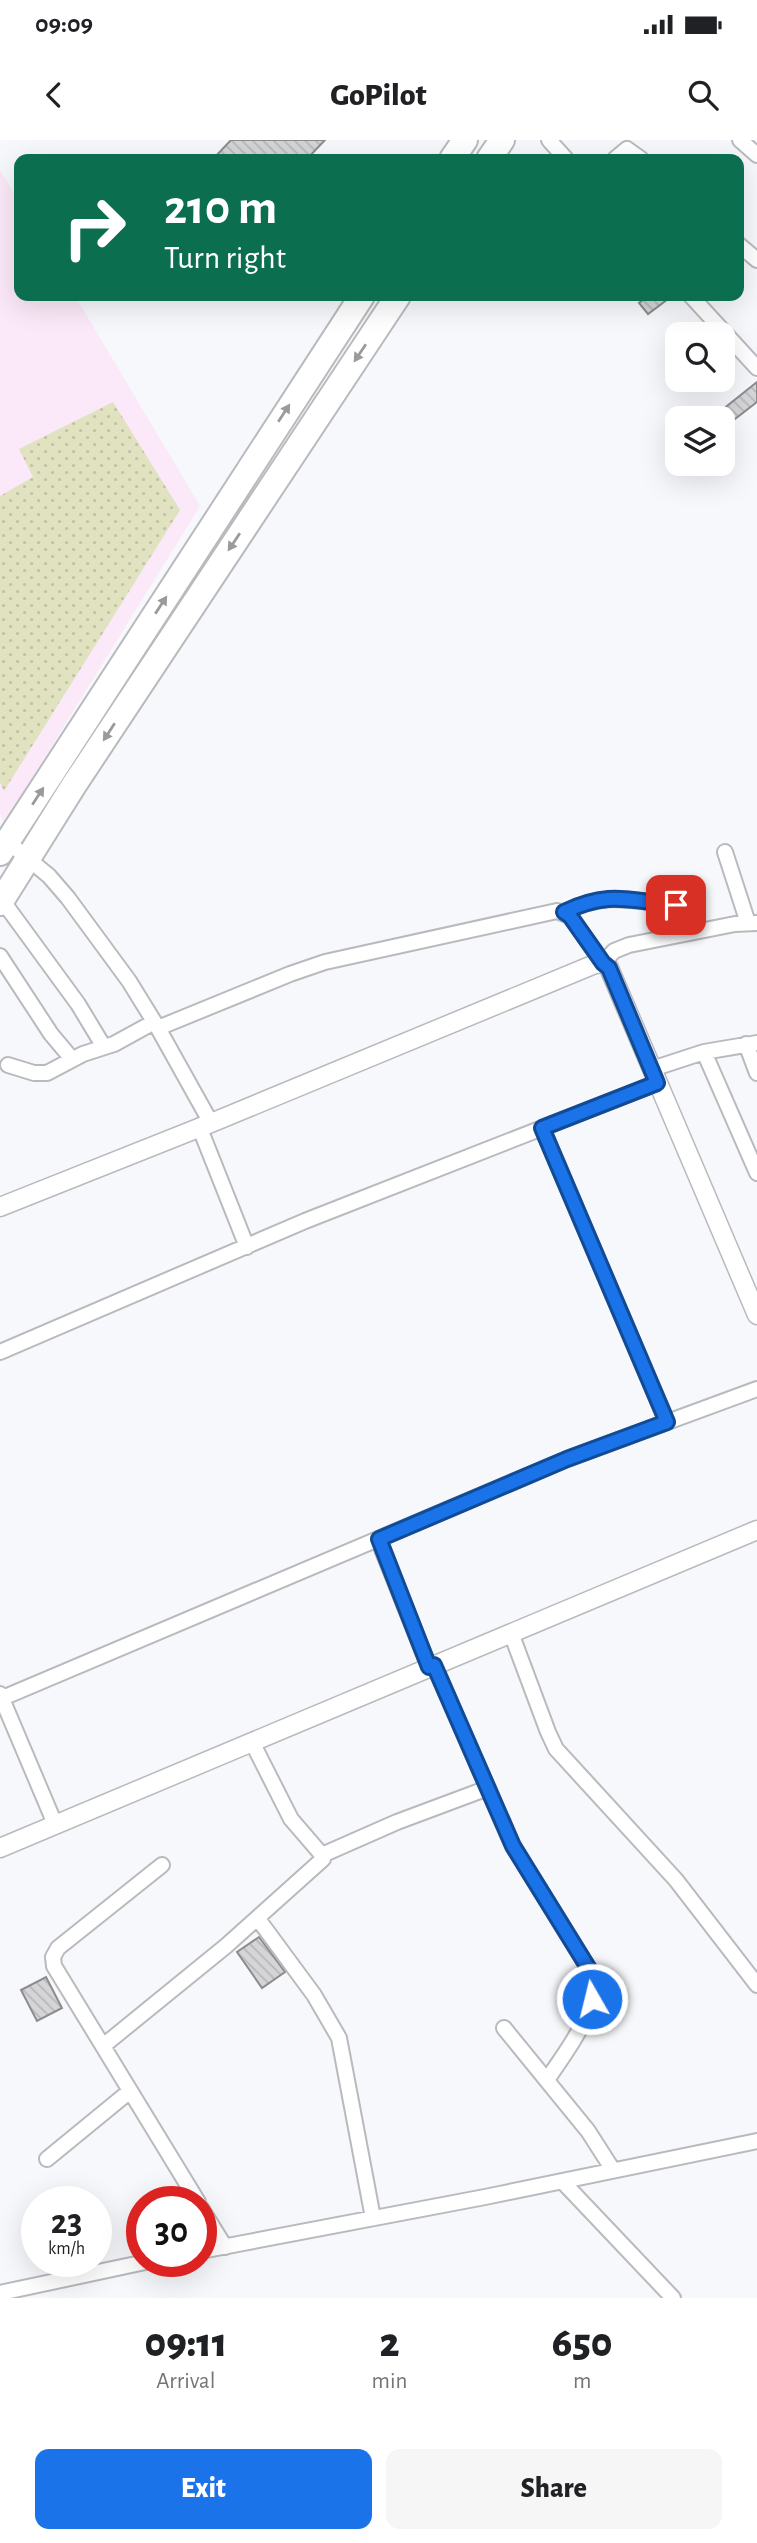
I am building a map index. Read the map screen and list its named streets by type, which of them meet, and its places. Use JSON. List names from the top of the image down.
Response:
{
  "page": {
    "status": "09:09",
    "header": "GoPilot",
    "turn": ["210 m", "Turn right"],
    "speed": "23 km/h",
    "limit": "30",
    "eta": [
      "09:11",
      "Arrival",
      "2",
      "min",
      "650",
      "m"
    ],
    "buttons": ["Exit", "Share"]
  }
}
